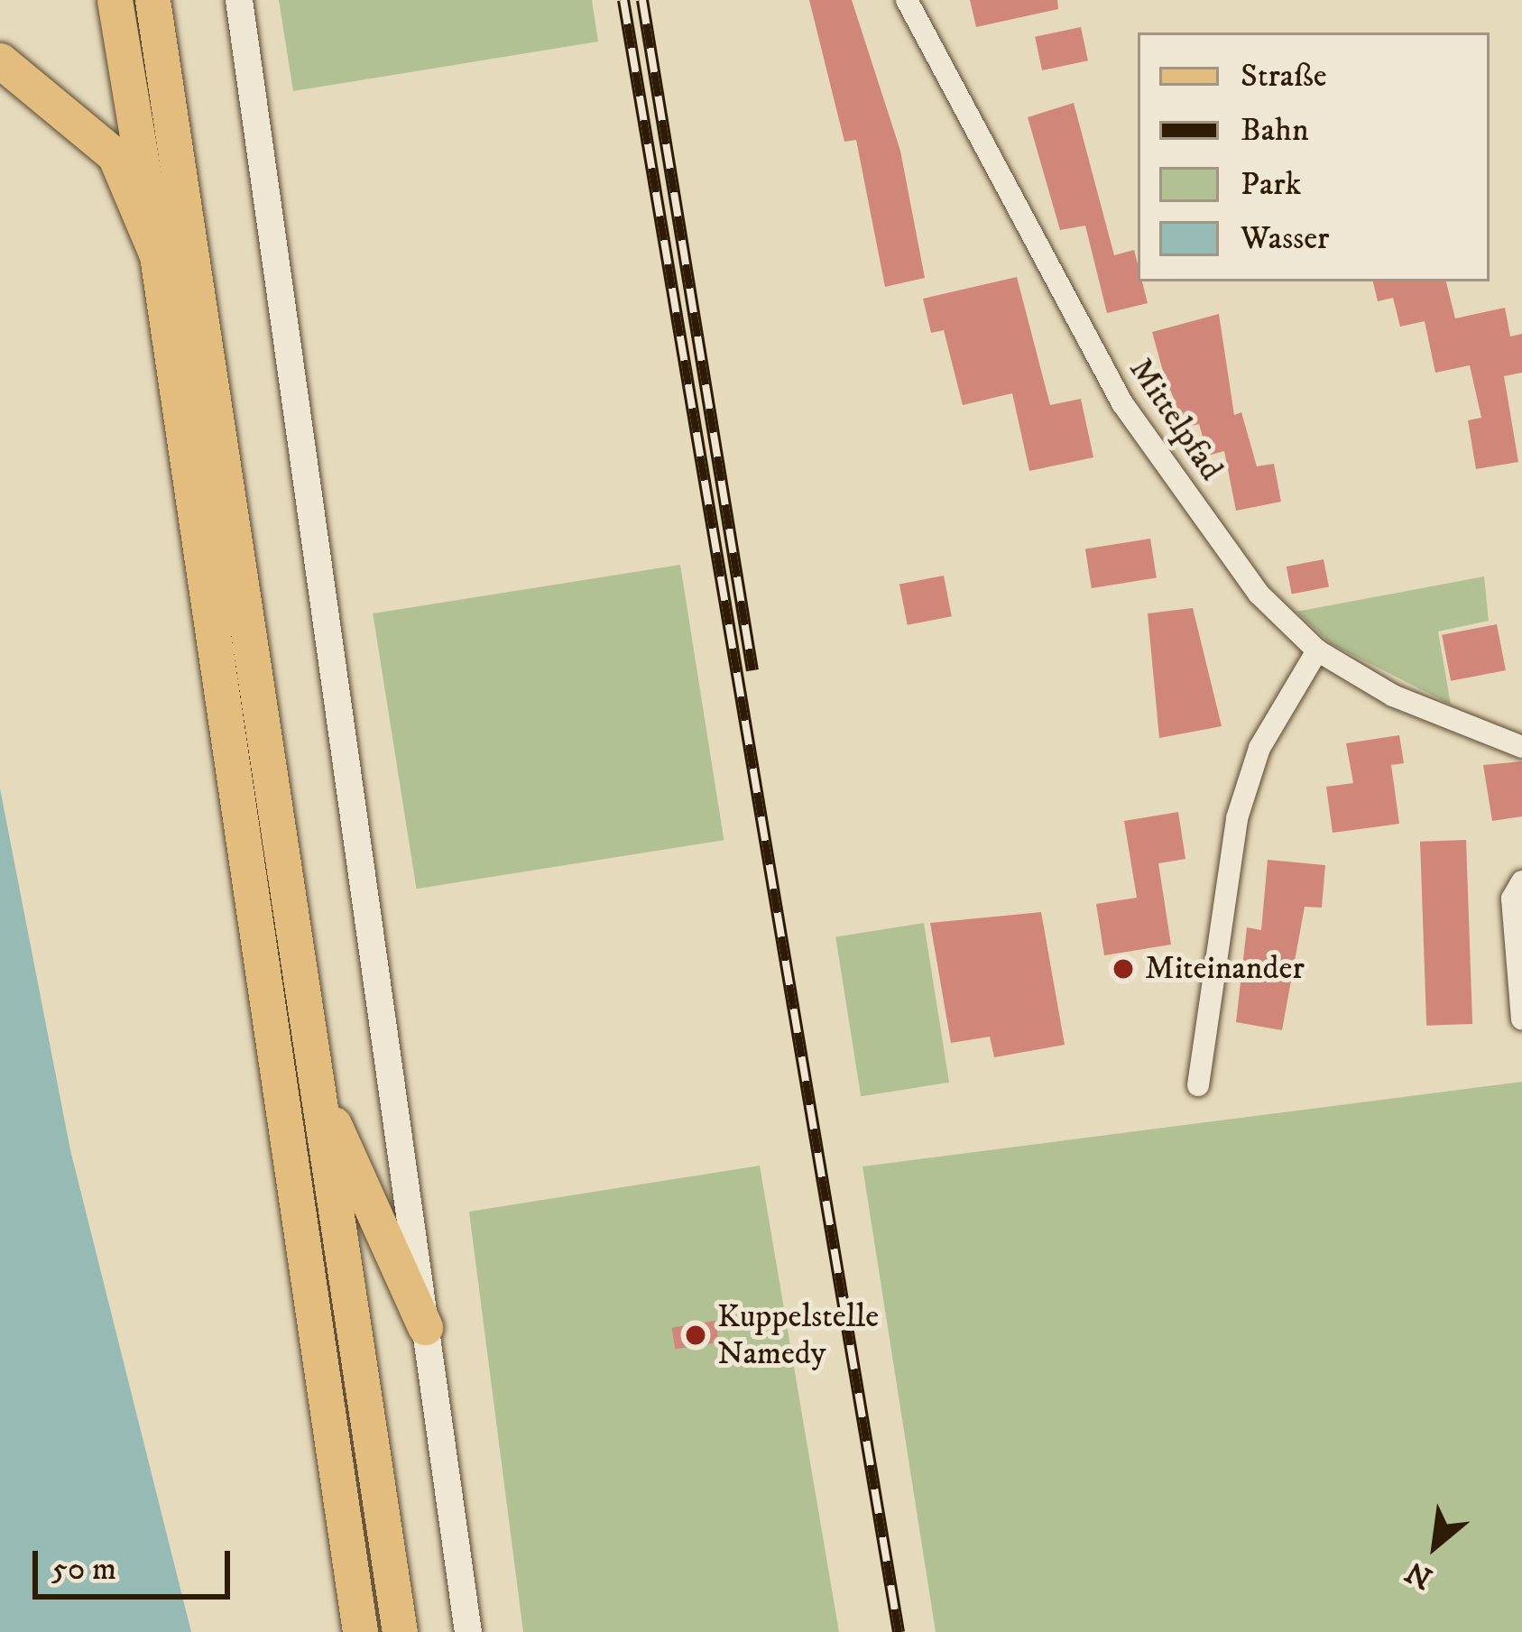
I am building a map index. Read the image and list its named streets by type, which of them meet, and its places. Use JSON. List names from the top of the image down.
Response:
{
  "streets": {
    "street": ["Mittelpfad"]
  },
  "places": ["Miteinander", "Kuppelstelle Namedy"],
  "legend": [
    "Straße",
    "Bahn",
    "Park",
    "Wasser"
  ],
  "scale_bar": "50 m",
  "north": "bottom left"
}
